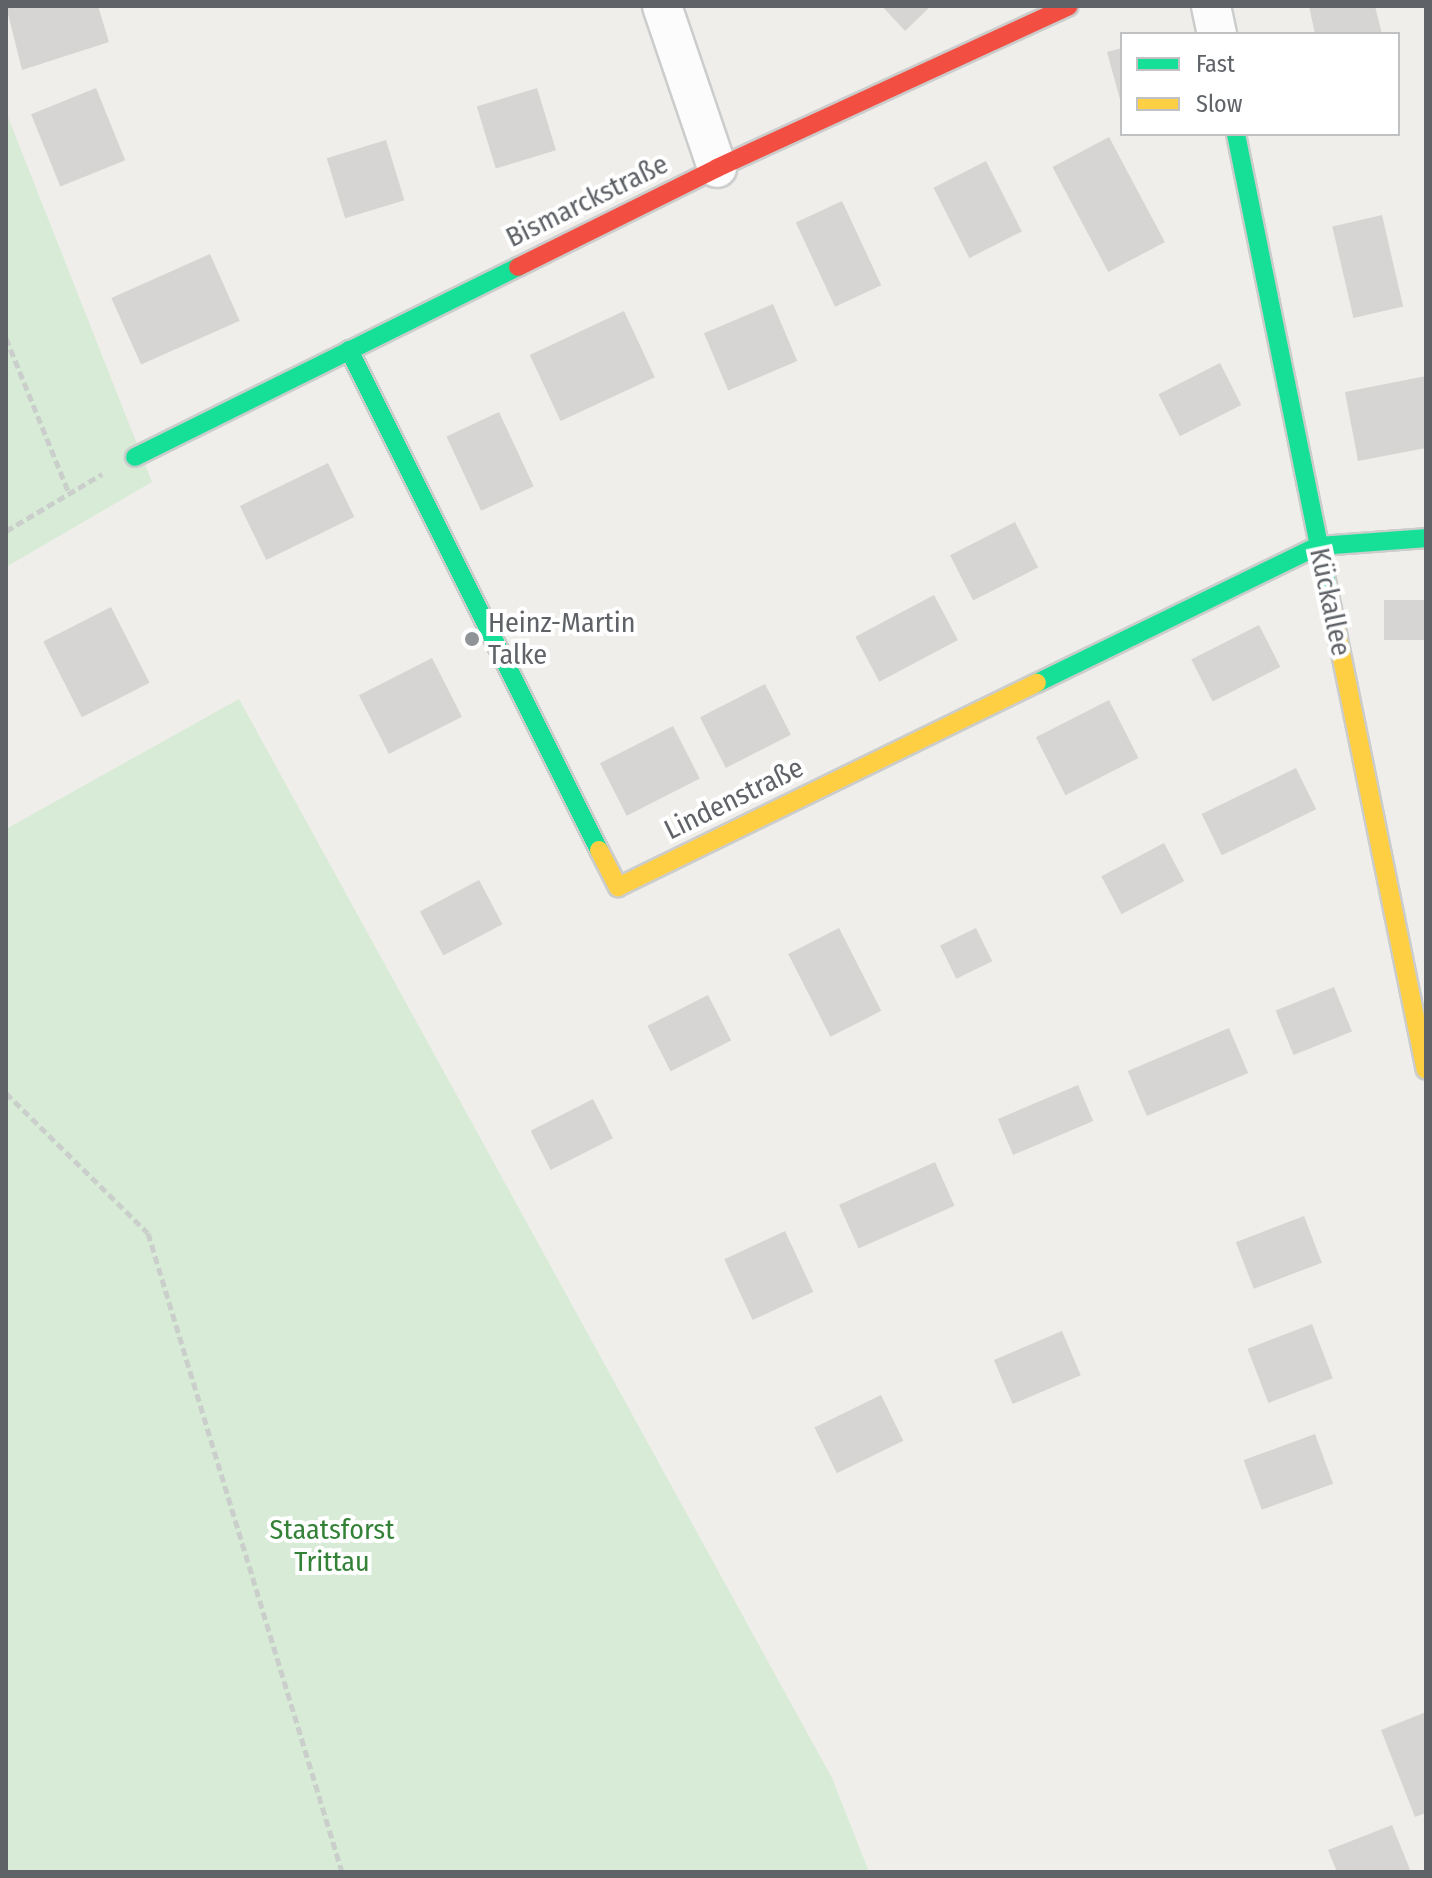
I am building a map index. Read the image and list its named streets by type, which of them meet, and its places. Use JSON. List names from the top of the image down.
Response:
{
  "streets": {
    "street": ["Bismarckstraße", "Kückallee", "Lindenstraße"]
  },
  "crossings": [
    ["Bismarckstraße", "Lindenstraße"],
    ["Kückallee", "Lindenstraße"]
  ],
  "parks": ["Staatsforst Trittau"],
  "places": ["Heinz-Martin Talke"],
  "legend": ["Fast", "Slow"]
}
